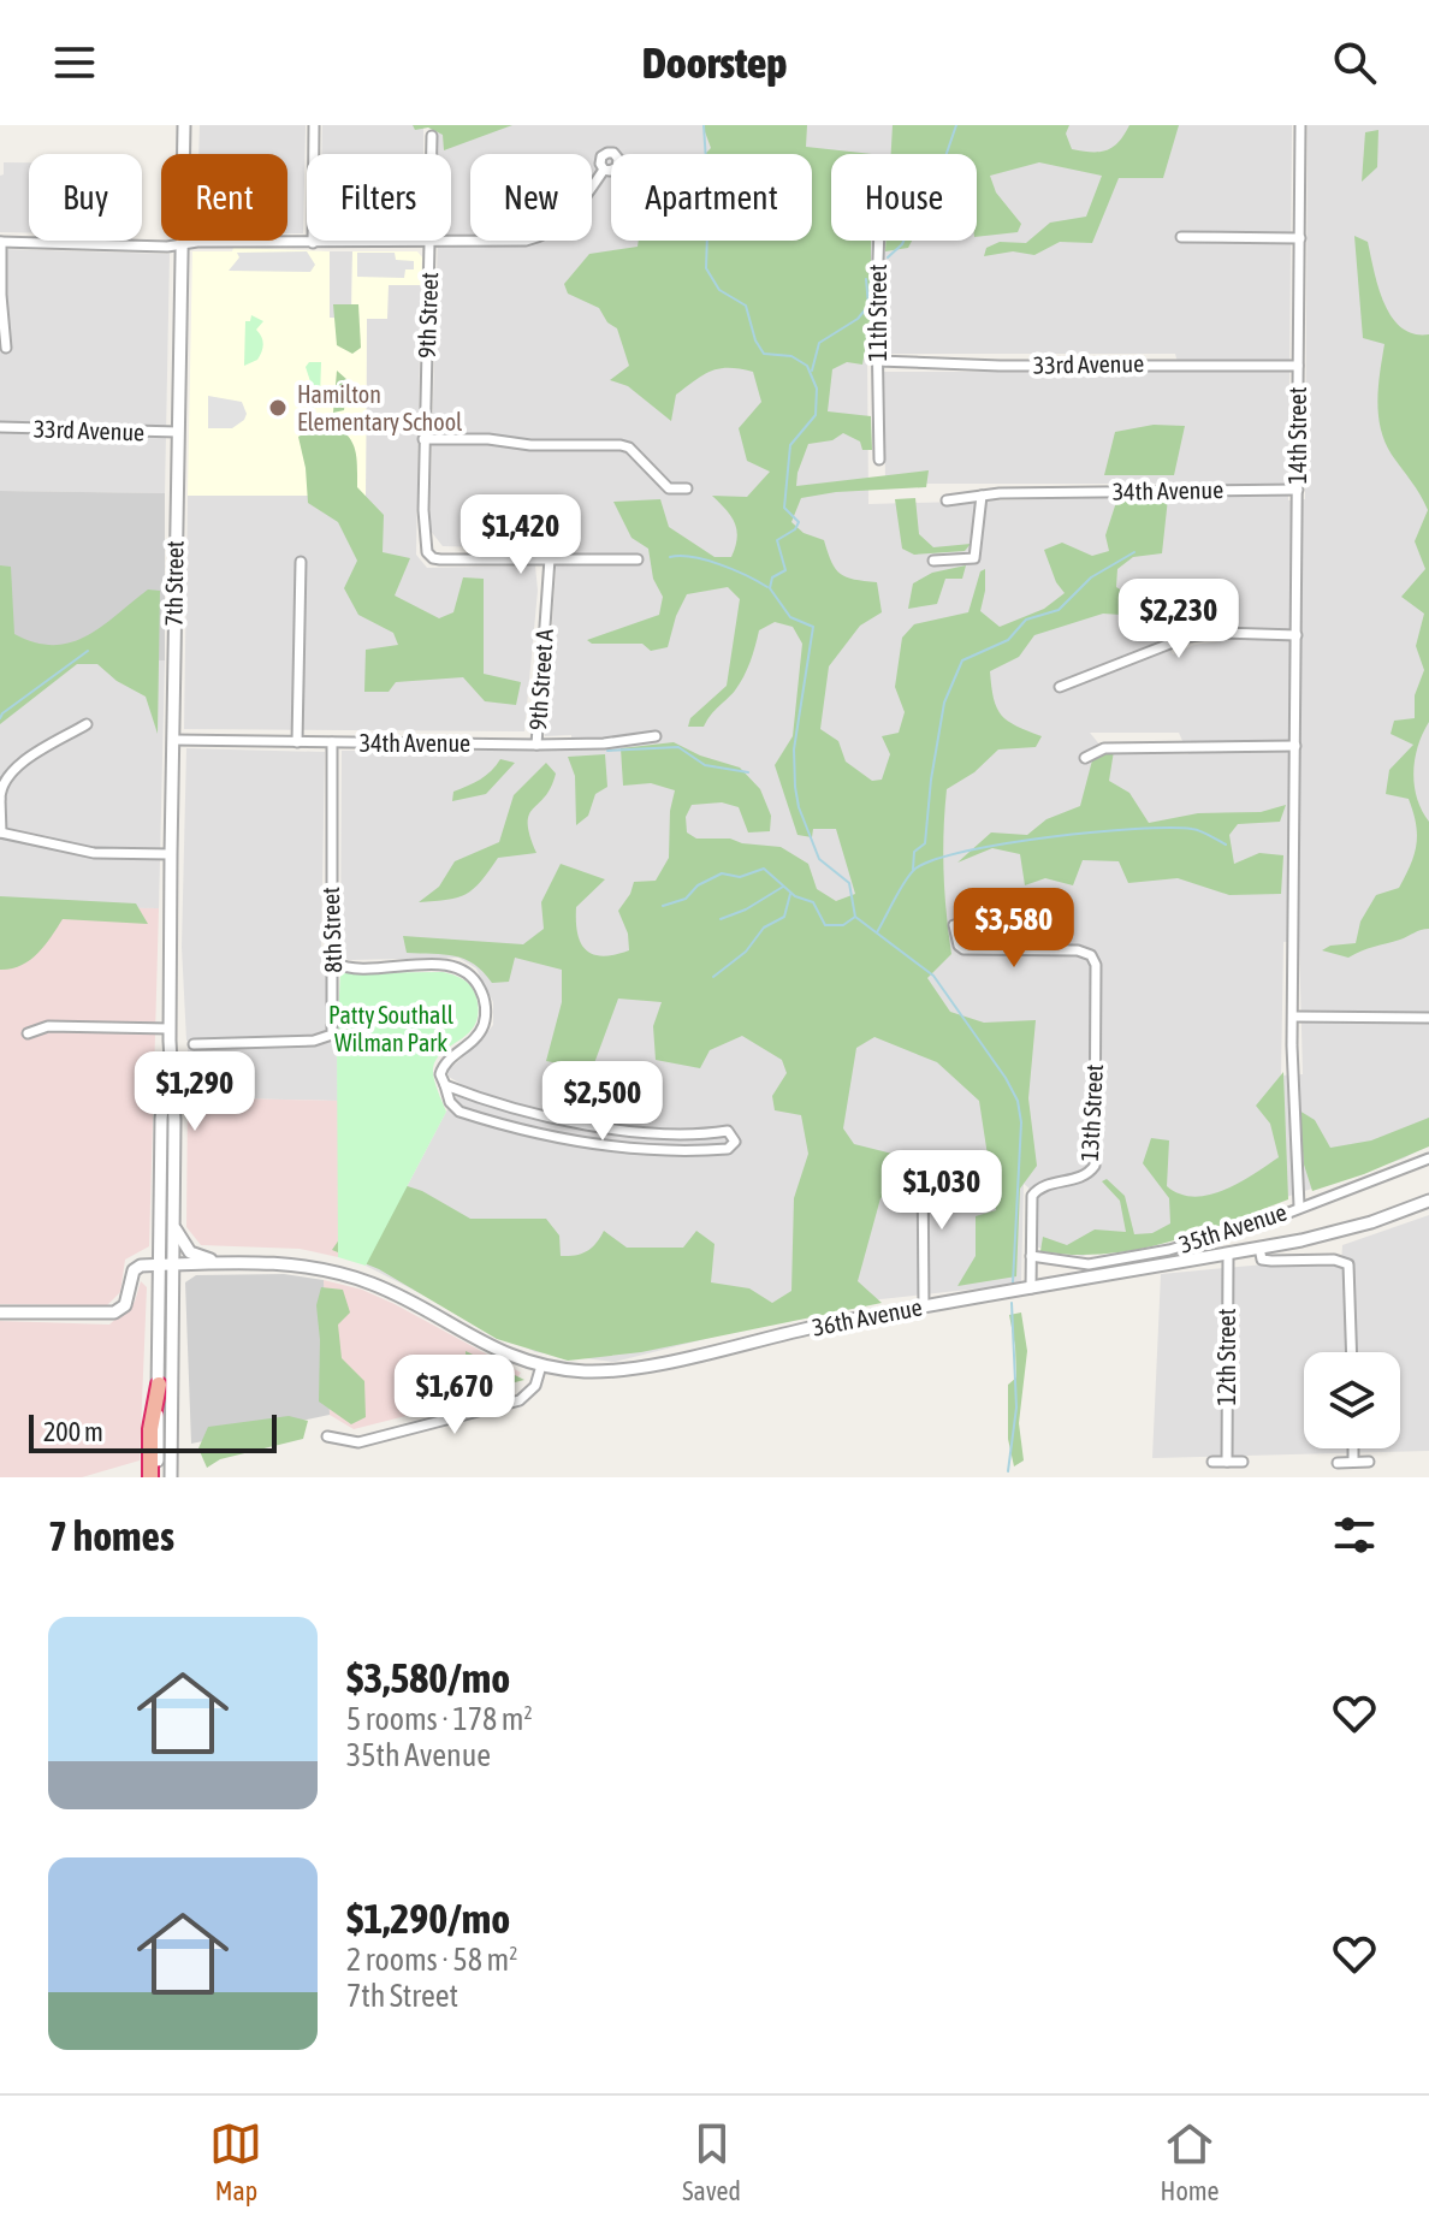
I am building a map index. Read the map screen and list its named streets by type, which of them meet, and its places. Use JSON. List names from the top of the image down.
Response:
{
  "streets": {
    "street": [
      "11th Street",
      "9th Street",
      "33rd Avenue",
      "14th Street",
      "34th Avenue",
      "7th Street",
      "9th Street A",
      "8th Street",
      "13th Street",
      "35th Avenue",
      "36th Avenue",
      "12th Street"
    ]
  },
  "crossings": [
    ["11th Street", "33rd Avenue"],
    ["9th Street", "9th Street A"],
    ["33rd Avenue", "14th Street"],
    ["33rd Avenue", "7th Street"],
    ["14th Street", "34th Avenue"],
    ["14th Street", "35th Avenue"],
    ["34th Avenue", "7th Street"],
    ["34th Avenue", "9th Street A"],
    ["34th Avenue", "8th Street"],
    ["7th Street", "36th Avenue"],
    ["13th Street", "35th Avenue"],
    ["13th Street", "36th Avenue"],
    ["36th Avenue", "12th Street"]
  ],
  "parks": ["Patty Southall Wilman Park"],
  "places": ["Hamilton Elementary School"],
  "scale_bar": "200 m",
  "page": {
    "header": "Doorstep",
    "chip": [
      "Buy",
      "Rent",
      "Filters",
      "New",
      "Apartment",
      "House"
    ],
    "price": [
      "$1,420",
      "$2,230",
      "$3,580",
      "$1,290",
      "$2,500",
      "$1,030",
      "$1,670"
    ],
    "scale": "200 m",
    "heading": "7 homes",
    "list": [
      {
        "name": "$3,580/mo",
        "note": "5 rooms · 178 m² · 35th Avenue"
      },
      {
        "name": "$1,290/mo",
        "note": "2 rooms · 58 m² · 7th Street"
      }
    ],
    "tabs": ["Map", "Saved", "Home"]
  }
}
